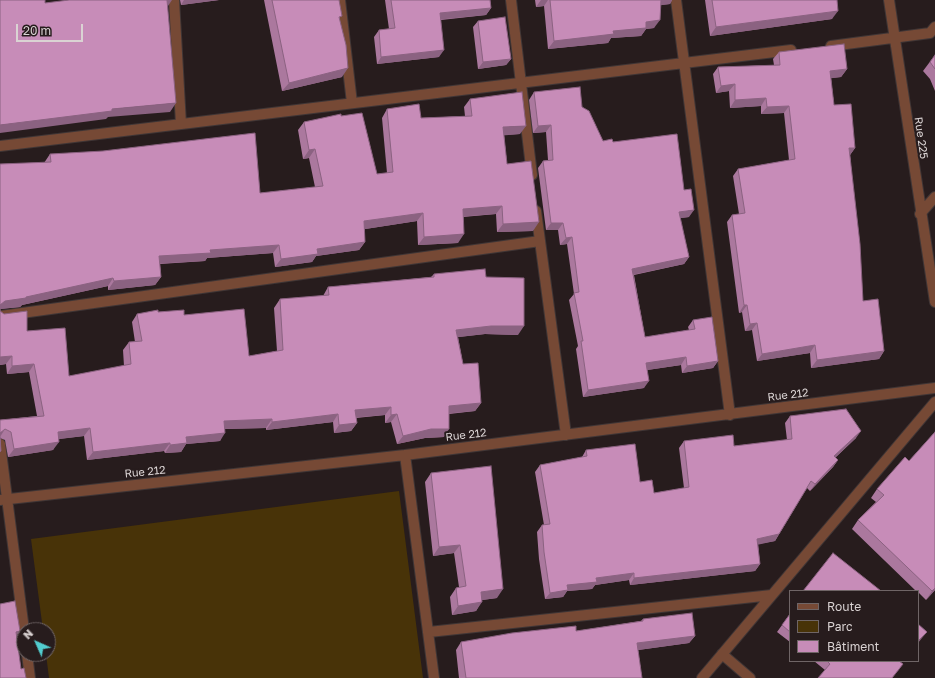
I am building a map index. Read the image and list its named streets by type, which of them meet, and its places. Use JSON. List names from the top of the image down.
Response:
{
  "streets": {
    "street": ["Rue 225", "Rue 212"]
  },
  "legend": ["Route", "Parc", "Bâtiment"],
  "scale_bar": "20 m",
  "north": "top left"
}
